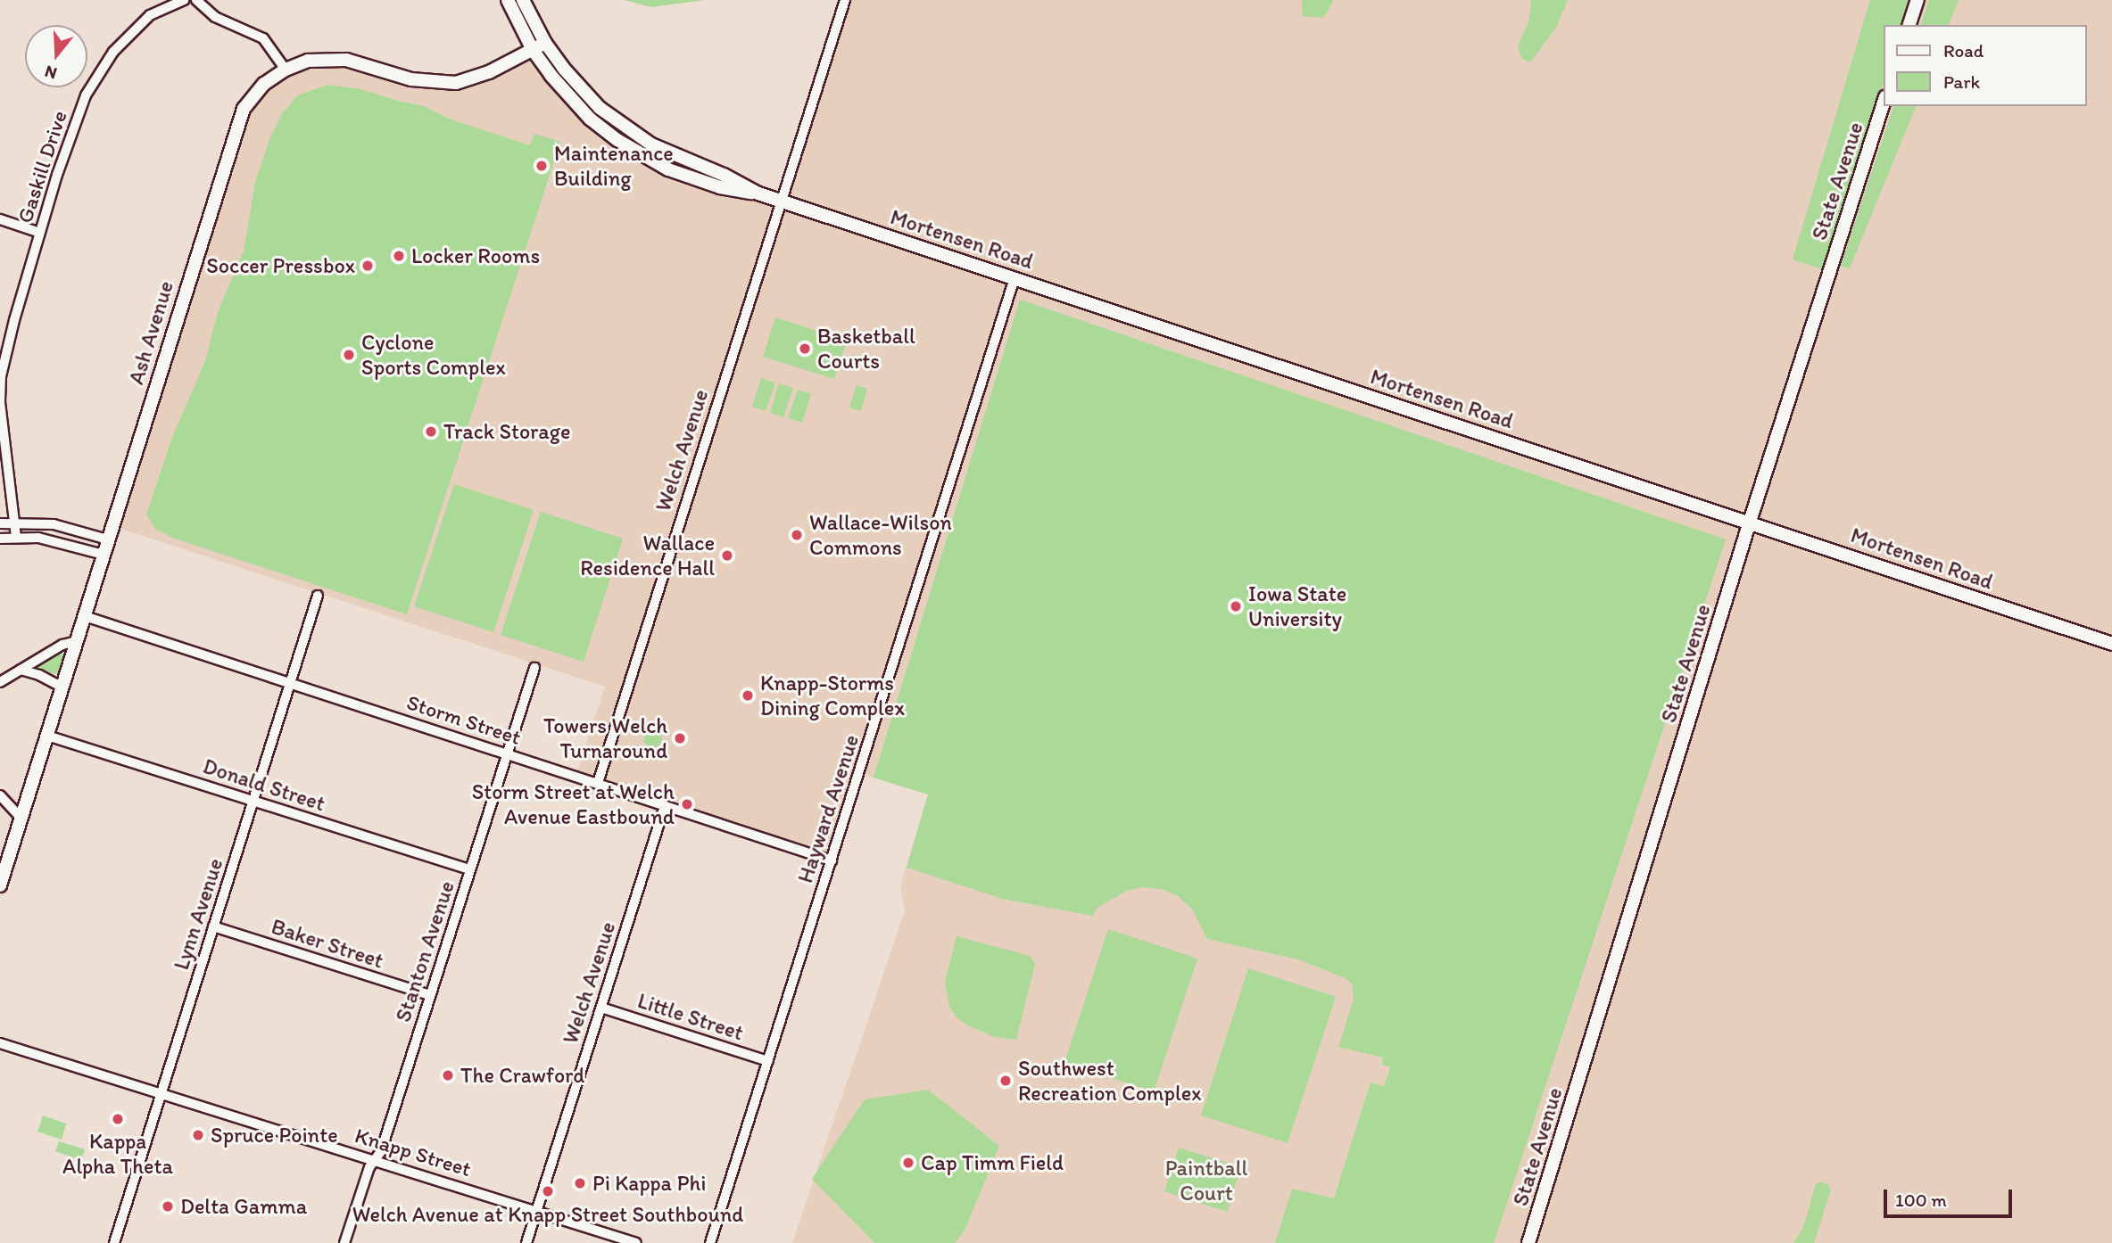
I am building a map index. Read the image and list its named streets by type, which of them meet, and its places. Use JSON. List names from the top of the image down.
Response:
{
  "streets": {
    "street": [
      "Gaskill Drive",
      "State Avenue",
      "Mortensen Road",
      "Ash Avenue",
      "Welch Avenue",
      "Storm Street",
      "Donald Street",
      "Hayward Avenue",
      "Lynn Avenue",
      "Baker Street",
      "Stanton Avenue",
      "Little Street",
      "Knapp Street"
    ]
  },
  "crossings": [
    ["State Avenue", "Mortensen Road"],
    ["Mortensen Road", "Ash Avenue"],
    ["Mortensen Road", "Welch Avenue"],
    ["Mortensen Road", "Hayward Avenue"],
    ["Ash Avenue", "Storm Street"],
    ["Ash Avenue", "Donald Street"],
    ["Welch Avenue", "Storm Street"],
    ["Welch Avenue", "Little Street"],
    ["Welch Avenue", "Knapp Street"],
    ["Storm Street", "Hayward Avenue"],
    ["Storm Street", "Lynn Avenue"],
    ["Storm Street", "Stanton Avenue"],
    ["Donald Street", "Lynn Avenue"],
    ["Donald Street", "Stanton Avenue"],
    ["Hayward Avenue", "Little Street"],
    ["Lynn Avenue", "Baker Street"],
    ["Lynn Avenue", "Knapp Street"],
    ["Baker Street", "Stanton Avenue"],
    ["Stanton Avenue", "Knapp Street"]
  ],
  "parks": ["Paintball Court"],
  "places": [
    "Maintenance Building",
    "Locker Rooms",
    "Soccer Pressbox",
    "Basketball Courts",
    "Cyclone Sports Complex",
    "Track Storage",
    "Wallace-Wilson Commons",
    "Wallace Residence Hall",
    "Iowa State University",
    "Knapp-Storms Dining Complex",
    "Towers Welch Turnaround",
    "Storm Street at Welch Avenue Eastbound",
    "The Crawford",
    "Southwest Recreation Complex",
    "Kappa Alpha Theta",
    "Spruce Pointe",
    "Cap Timm Field",
    "Pi Kappa Phi",
    "Welch Avenue at Knapp Street Southbound",
    "Delta Gamma"
  ],
  "legend": ["Road", "Park"],
  "scale_bar": "100 m",
  "north": "bottom"
}
